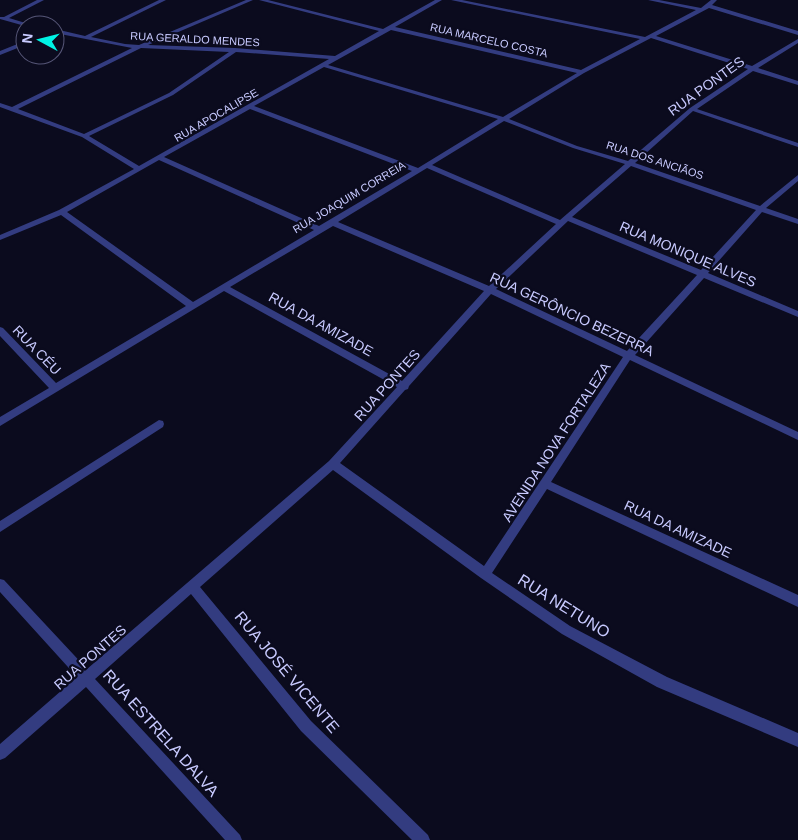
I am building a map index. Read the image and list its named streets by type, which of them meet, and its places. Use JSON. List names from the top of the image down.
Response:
{
  "streets": {
    "street": [
      "RUA GERALDO MENDES",
      "RUA MARCELO COSTA",
      "RUA PONTES",
      "RUA APOCALIPSE",
      "RUA DOS ANCIÃOS",
      "RUA JOAQUIM CORREIA",
      "RUA MONIQUE ALVES",
      "RUA GERÔNCIO BEZERRA",
      "RUA DA AMIZADE",
      "RUA CÉU",
      "AVENIDA NOVA FORTALEZA",
      "RUA NETUNO",
      "RUA JOSÉ VICENTE",
      "RUA ESTRELA DALVA"
    ]
  },
  "crossings": [
    ["RUA GERALDO MENDES", "RUA APOCALIPSE"],
    ["RUA MARCELO COSTA", "RUA APOCALIPSE"],
    ["RUA MARCELO COSTA", "RUA JOAQUIM CORREIA"],
    ["RUA PONTES", "RUA DOS ANCIÃOS"],
    ["RUA PONTES", "RUA MONIQUE ALVES"],
    ["RUA PONTES", "RUA GERÔNCIO BEZERRA"],
    ["RUA PONTES", "RUA DA AMIZADE"],
    ["RUA PONTES", "RUA NETUNO"],
    ["RUA PONTES", "RUA JOSÉ VICENTE"],
    ["RUA PONTES", "RUA ESTRELA DALVA"],
    ["RUA DOS ANCIÃOS", "RUA JOAQUIM CORREIA"],
    ["RUA DOS ANCIÃOS", "AVENIDA NOVA FORTALEZA"],
    ["RUA JOAQUIM CORREIA", "RUA MONIQUE ALVES"],
    ["RUA JOAQUIM CORREIA", "RUA GERÔNCIO BEZERRA"],
    ["RUA JOAQUIM CORREIA", "RUA DA AMIZADE"],
    ["RUA JOAQUIM CORREIA", "RUA CÉU"],
    ["RUA MONIQUE ALVES", "AVENIDA NOVA FORTALEZA"],
    ["RUA GERÔNCIO BEZERRA", "AVENIDA NOVA FORTALEZA"],
    ["RUA DA AMIZADE", "AVENIDA NOVA FORTALEZA"],
    ["AVENIDA NOVA FORTALEZA", "RUA NETUNO"]
  ],
  "north": "left"
}
